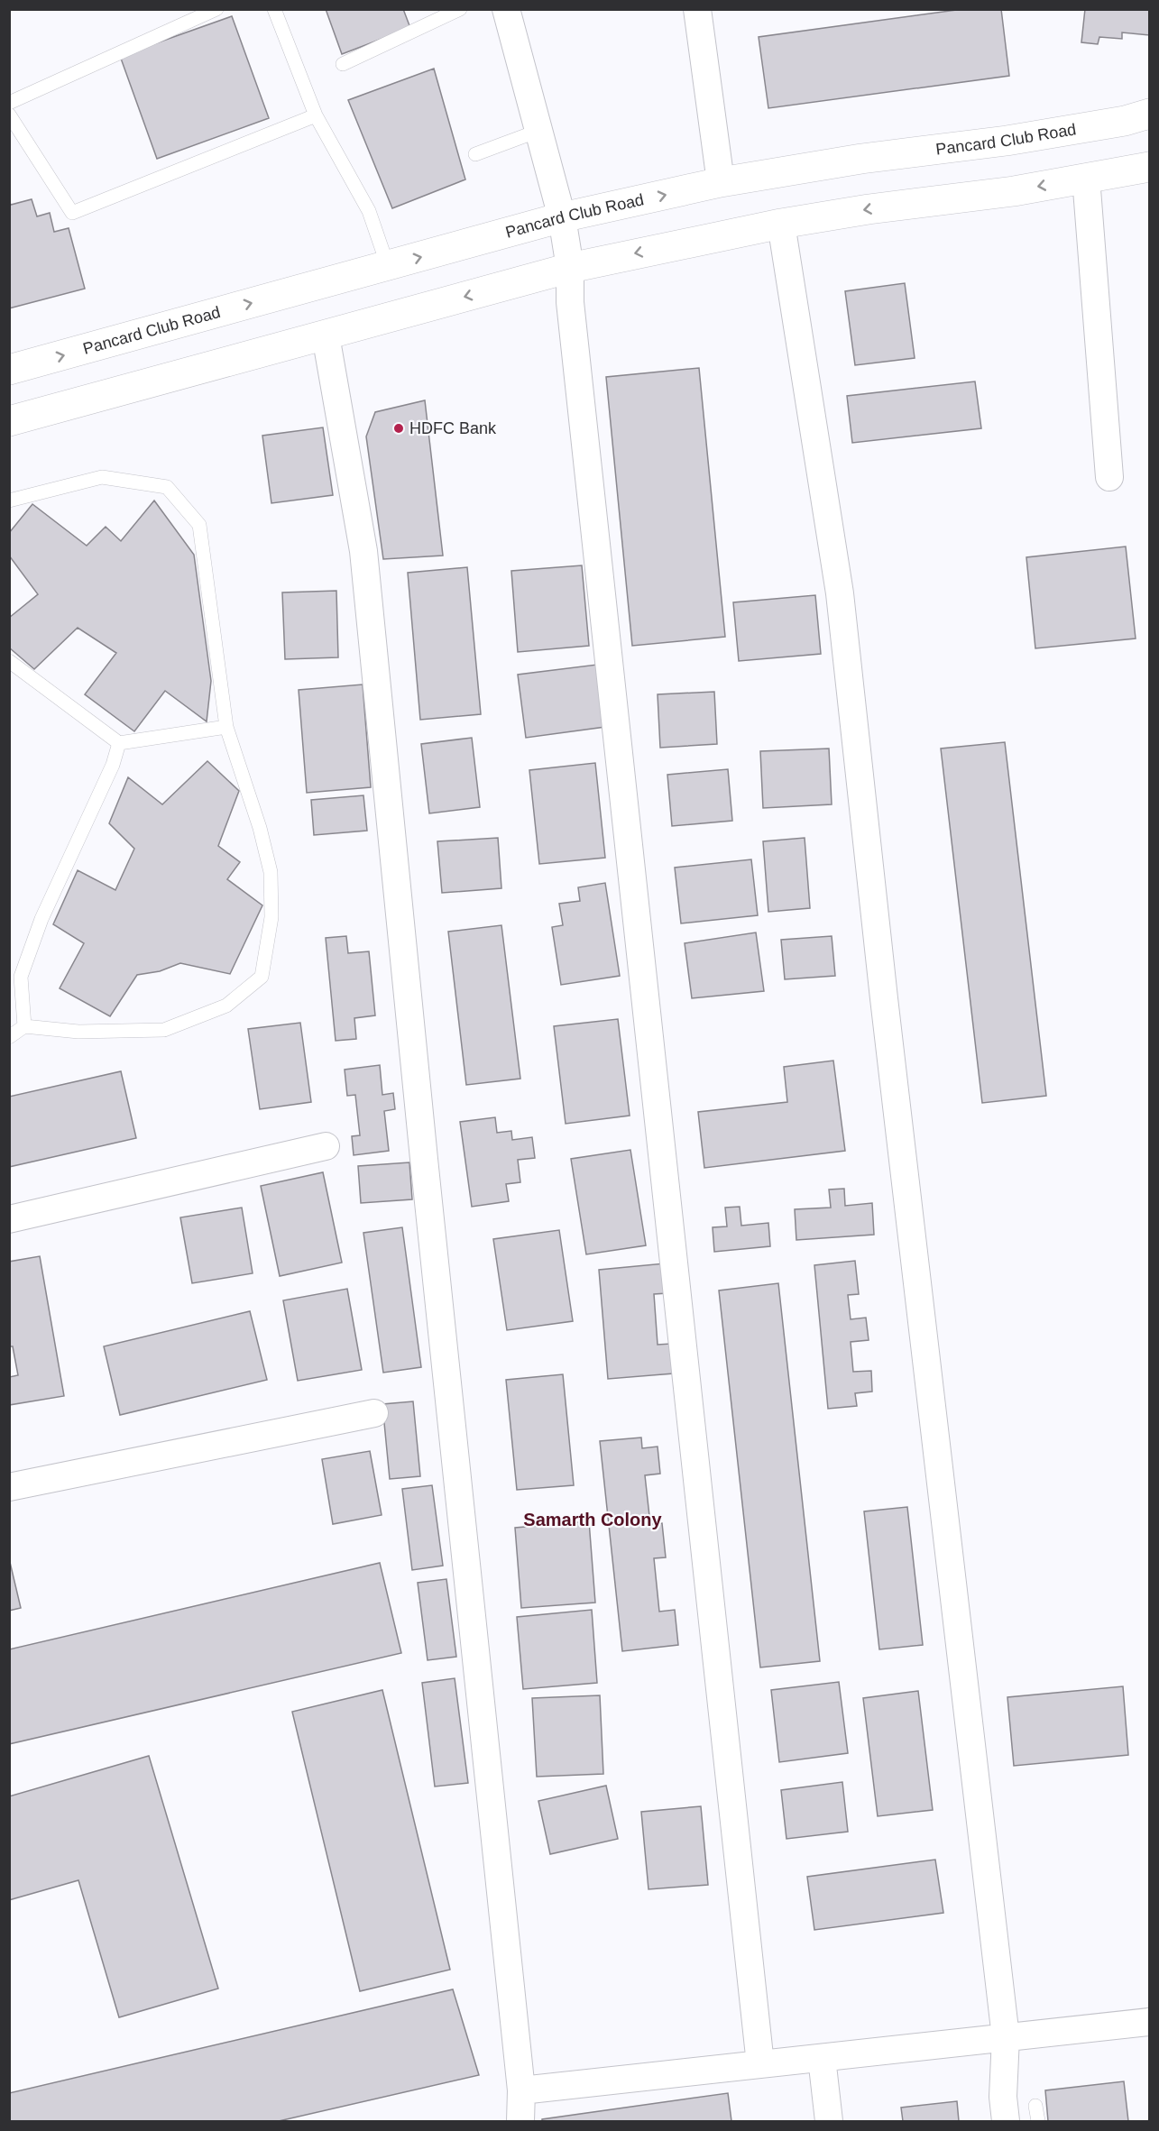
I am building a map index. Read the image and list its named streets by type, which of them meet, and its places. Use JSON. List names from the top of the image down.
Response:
{
  "streets": {
    "main road": ["Pancard Club Road"]
  },
  "districts": ["Samarth Colony"],
  "places": ["HDFC Bank"]
}
